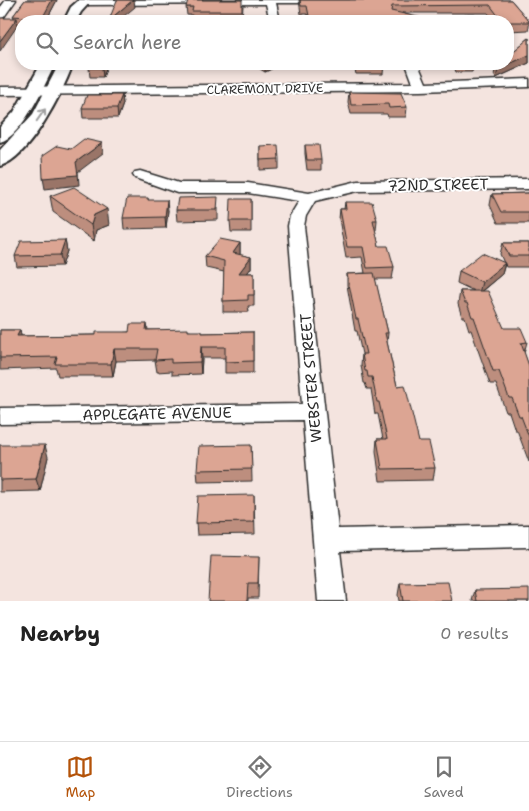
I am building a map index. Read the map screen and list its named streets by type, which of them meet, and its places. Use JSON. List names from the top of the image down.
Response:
{
  "streets": {
    "street": [
      "CLAREMONT DRIVE",
      "72ND STREET",
      "WEBSTER STREET",
      "APPLEGATE AVENUE"
    ]
  },
  "crossings": [
    ["WEBSTER STREET", "APPLEGATE AVENUE"]
  ],
  "page": {
    "search": "Search here",
    "heading": ["Nearby", "0 results"],
    "nav": ["Map", "Directions", "Saved"]
  }
}
